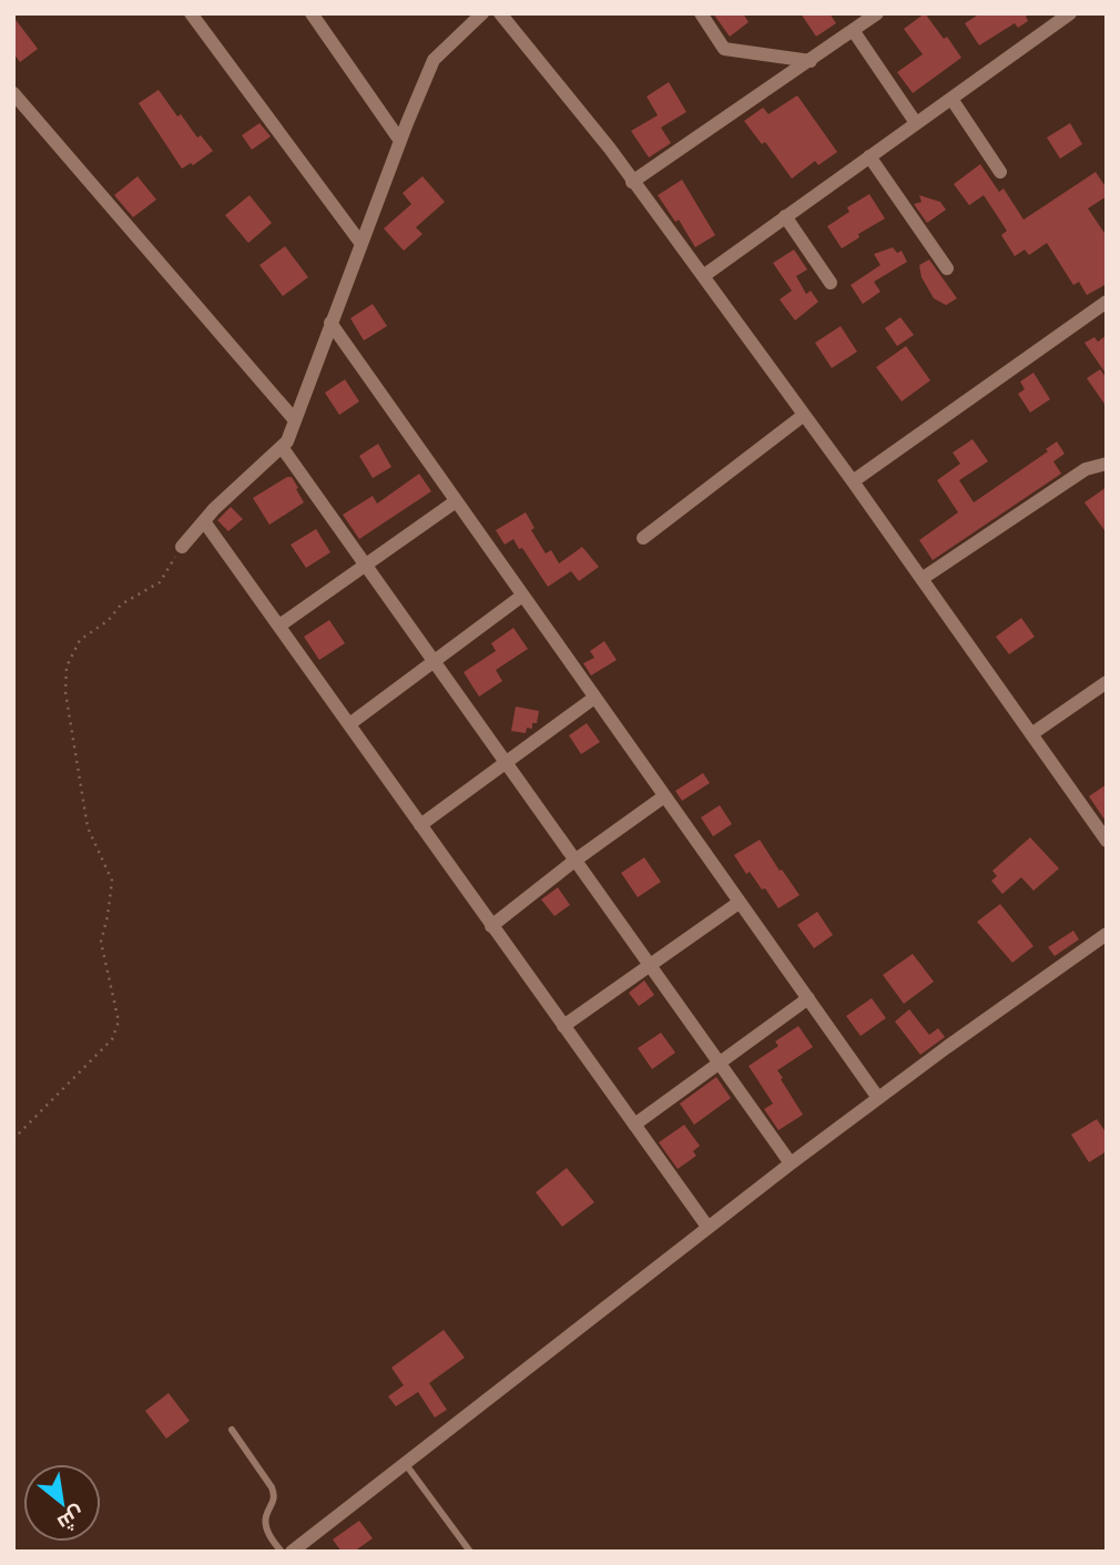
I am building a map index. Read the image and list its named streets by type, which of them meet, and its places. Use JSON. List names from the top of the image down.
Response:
{
  "north": "bottom right"
}
